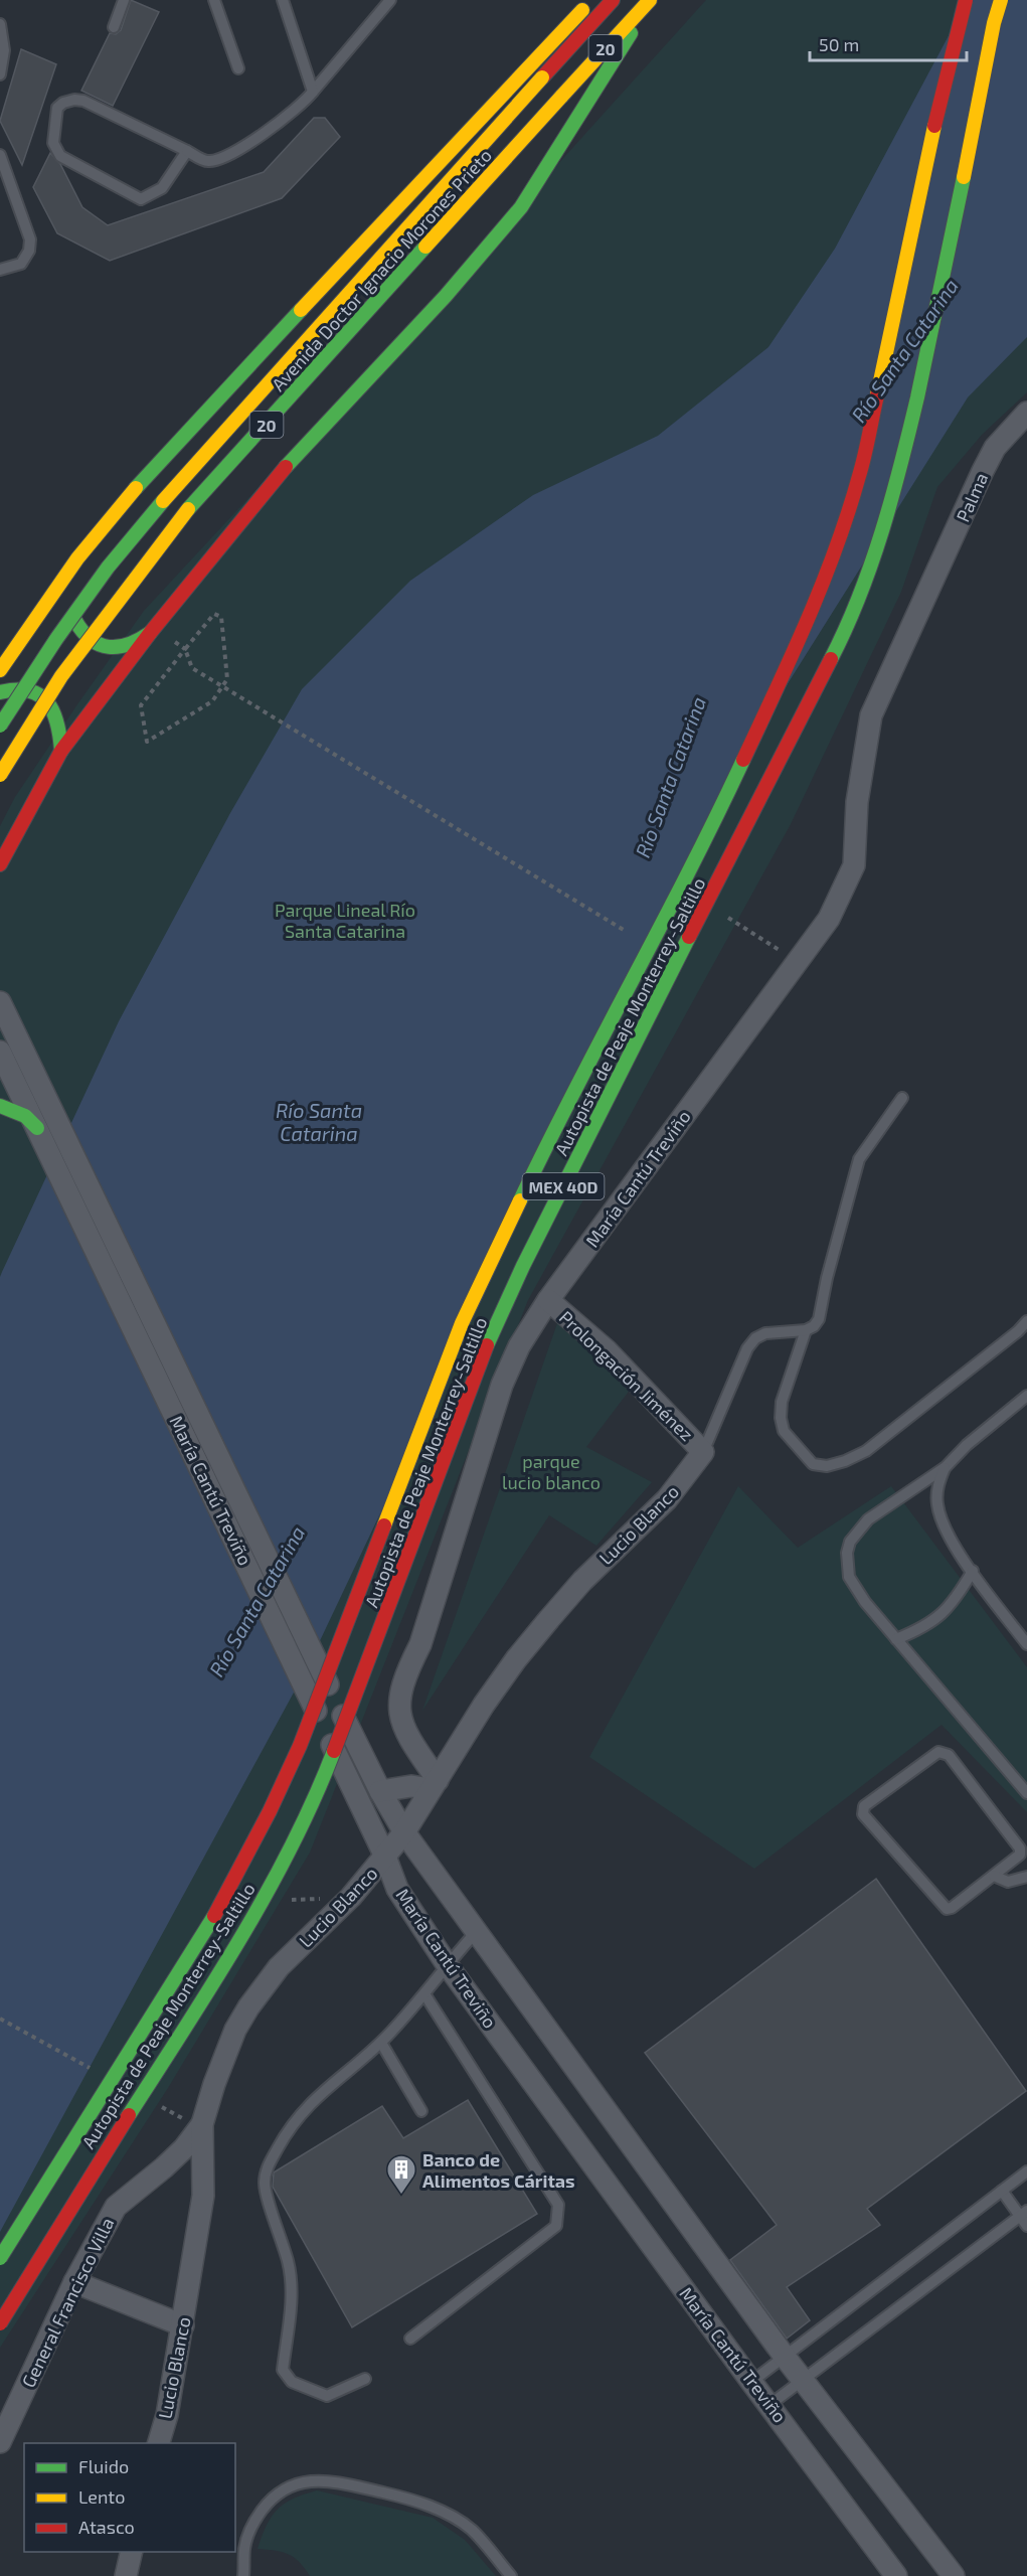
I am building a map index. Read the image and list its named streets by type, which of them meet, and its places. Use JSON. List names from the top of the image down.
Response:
{
  "streets": {
    "main road": [
      "20",
      "Avenida Doctor Ignacio Morones Prieto",
      "Autopista de Peaje Monterrey-Saltillo",
      "MEX 40D"
    ],
    "street": [
      "Palma",
      "María Cantú Treviño",
      "Prolongación Jiménez",
      "Lucio Blanco",
      "General Francisco Villa"
    ]
  },
  "crossings": [
    ["20", "Avenida Doctor Ignacio Morones Prieto"],
    ["Palma", "María Cantú Treviño"],
    ["María Cantú Treviño", "Prolongación Jiménez"],
    ["María Cantú Treviño", "Lucio Blanco"],
    ["Prolongación Jiménez", "Lucio Blanco"],
    ["Lucio Blanco", "General Francisco Villa"]
  ],
  "water": ["Río Santa Catarina"],
  "parks": ["Parque Lineal Río Santa Catarina", "parque lucio blanco"],
  "places": {
    "building": ["Banco de Alimentos Cáritas"]
  },
  "legend": ["Fluido", "Lento", "Atasco"],
  "scale_bar": "50 m"
}
